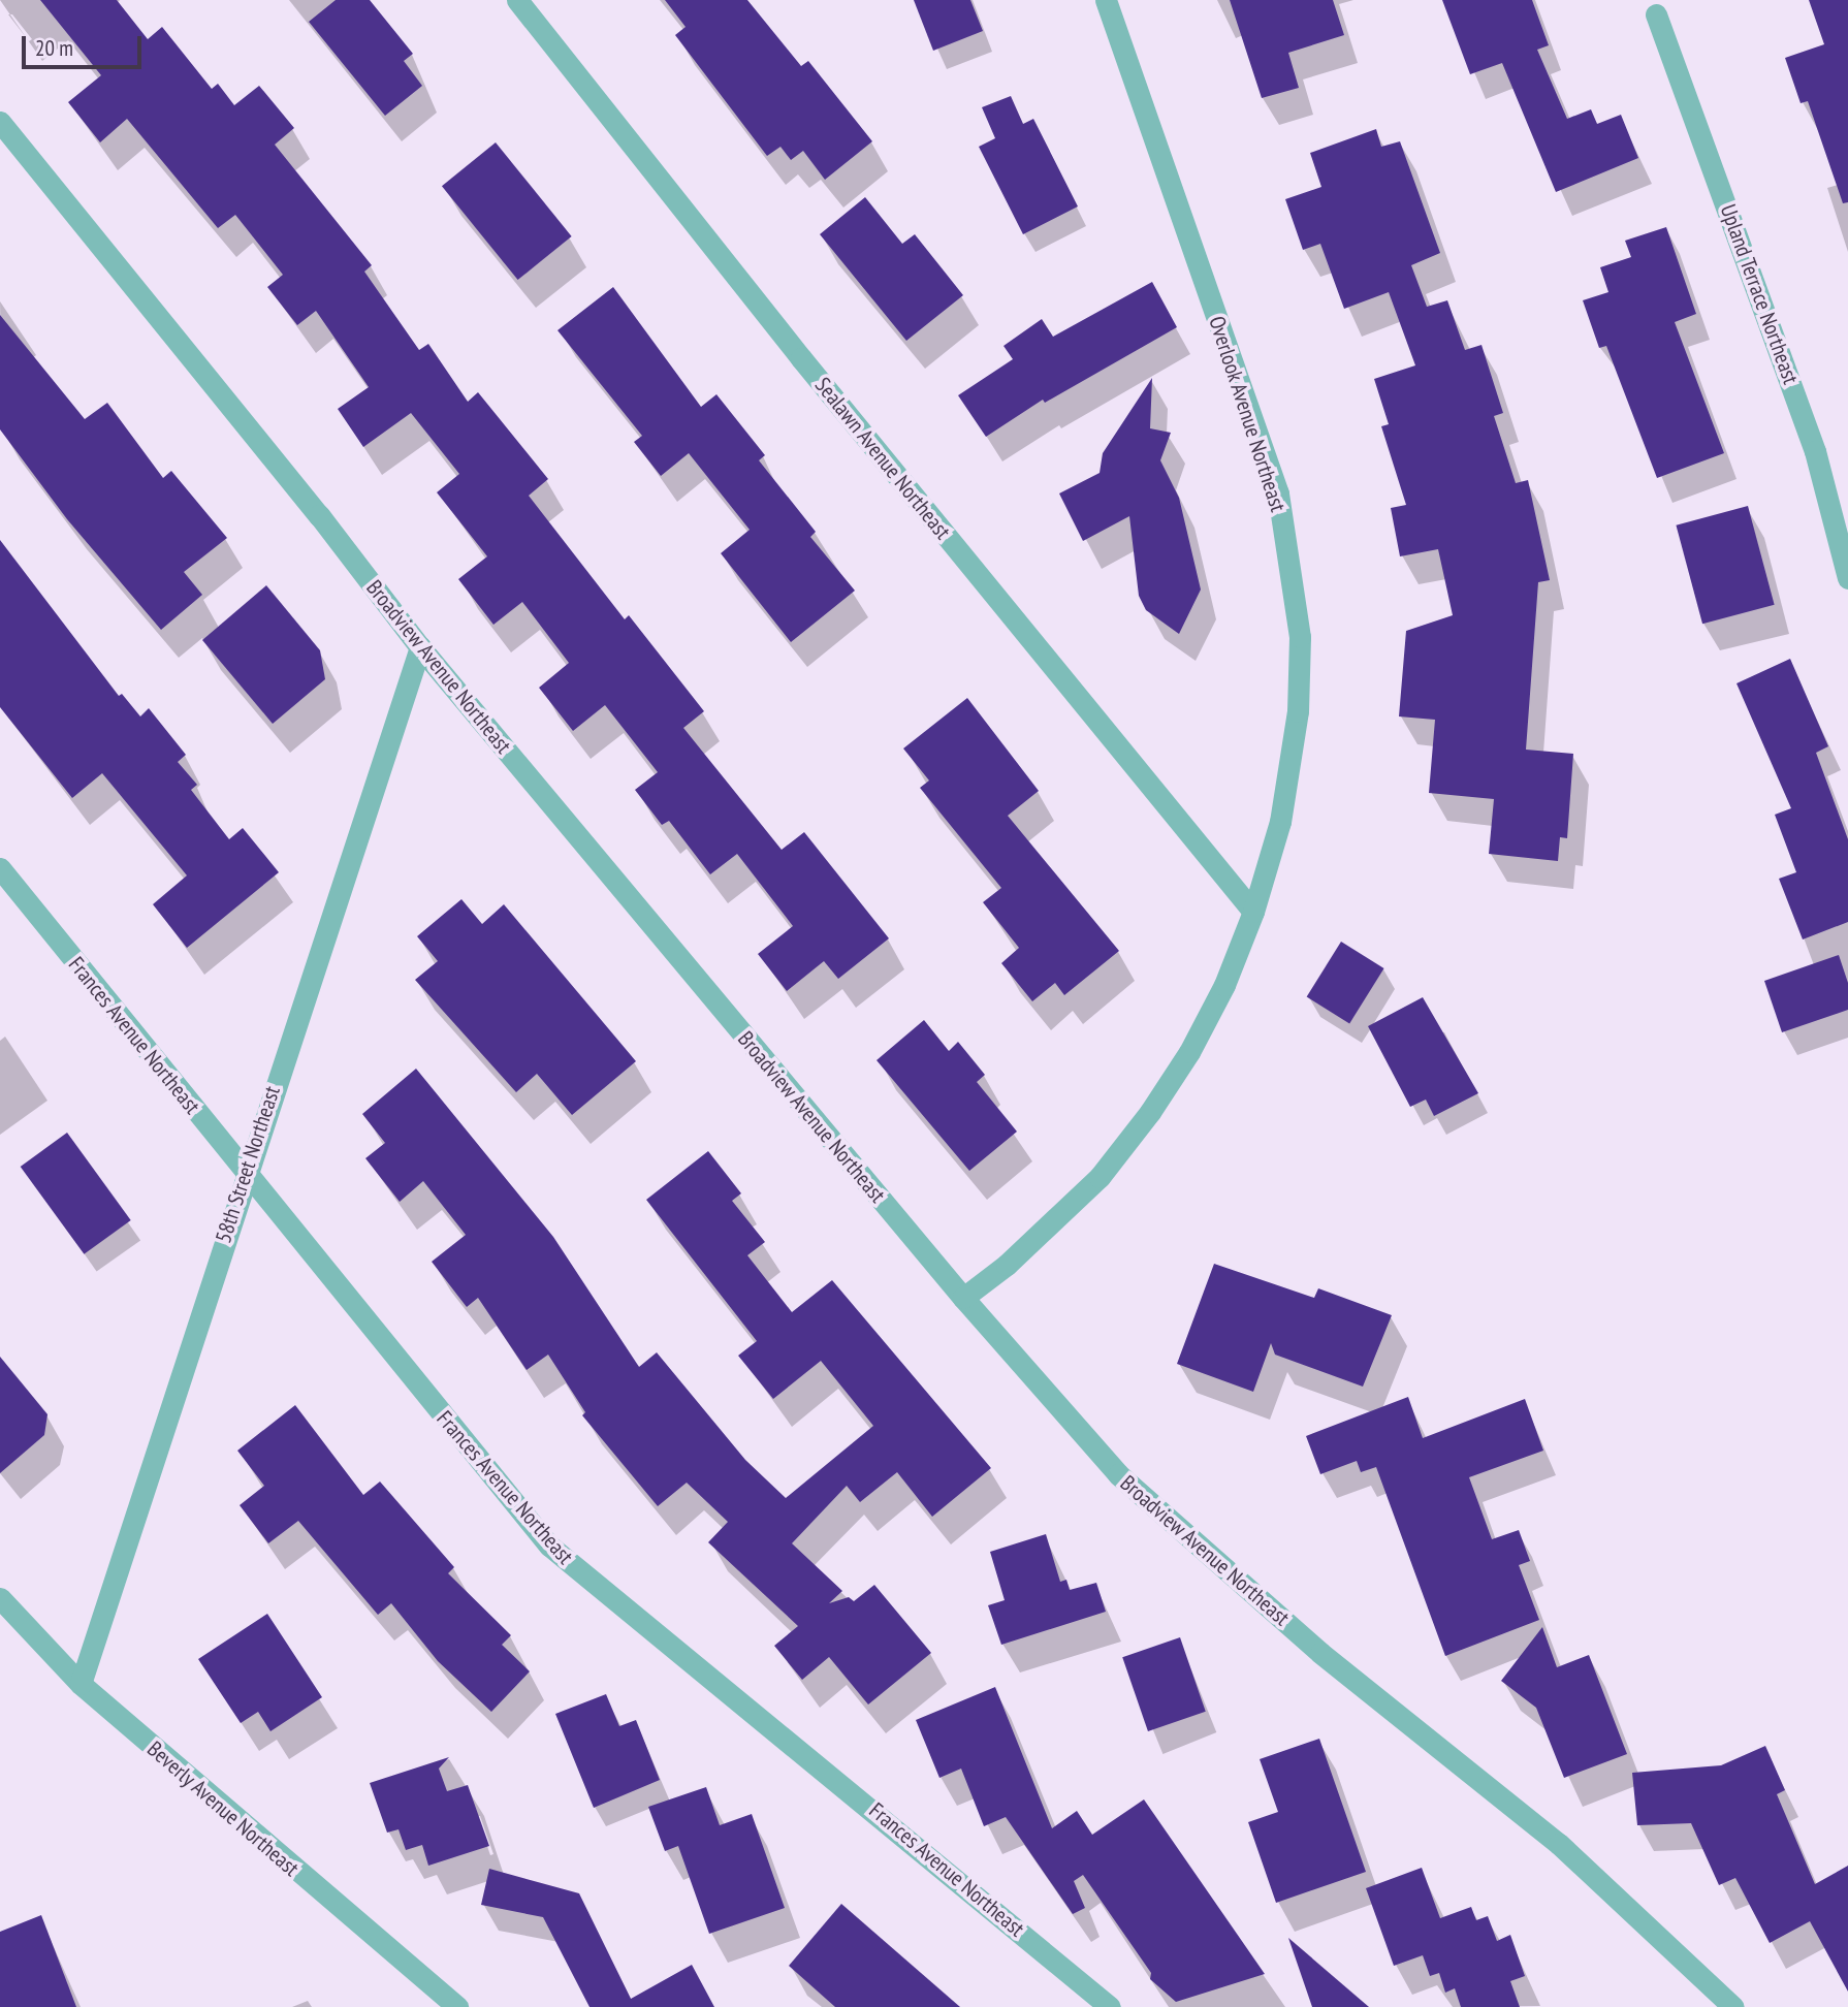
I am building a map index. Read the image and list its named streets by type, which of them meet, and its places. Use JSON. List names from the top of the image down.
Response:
{
  "streets": {
    "street": [
      "Upland Terrace Northeast",
      "Overlook Avenue Northeast",
      "Sealawn Avenue Northeast",
      "Broadview Avenue Northeast",
      "Frances Avenue Northeast",
      "58th Street Northeast",
      "Beverly Avenue Northeast"
    ]
  },
  "crossings": [
    ["Overlook Avenue Northeast", "Sealawn Avenue Northeast"],
    ["Overlook Avenue Northeast", "Broadview Avenue Northeast"],
    ["Broadview Avenue Northeast", "58th Street Northeast"],
    ["Frances Avenue Northeast", "58th Street Northeast"],
    ["58th Street Northeast", "Beverly Avenue Northeast"]
  ],
  "scale_bar": "20 m"
}
